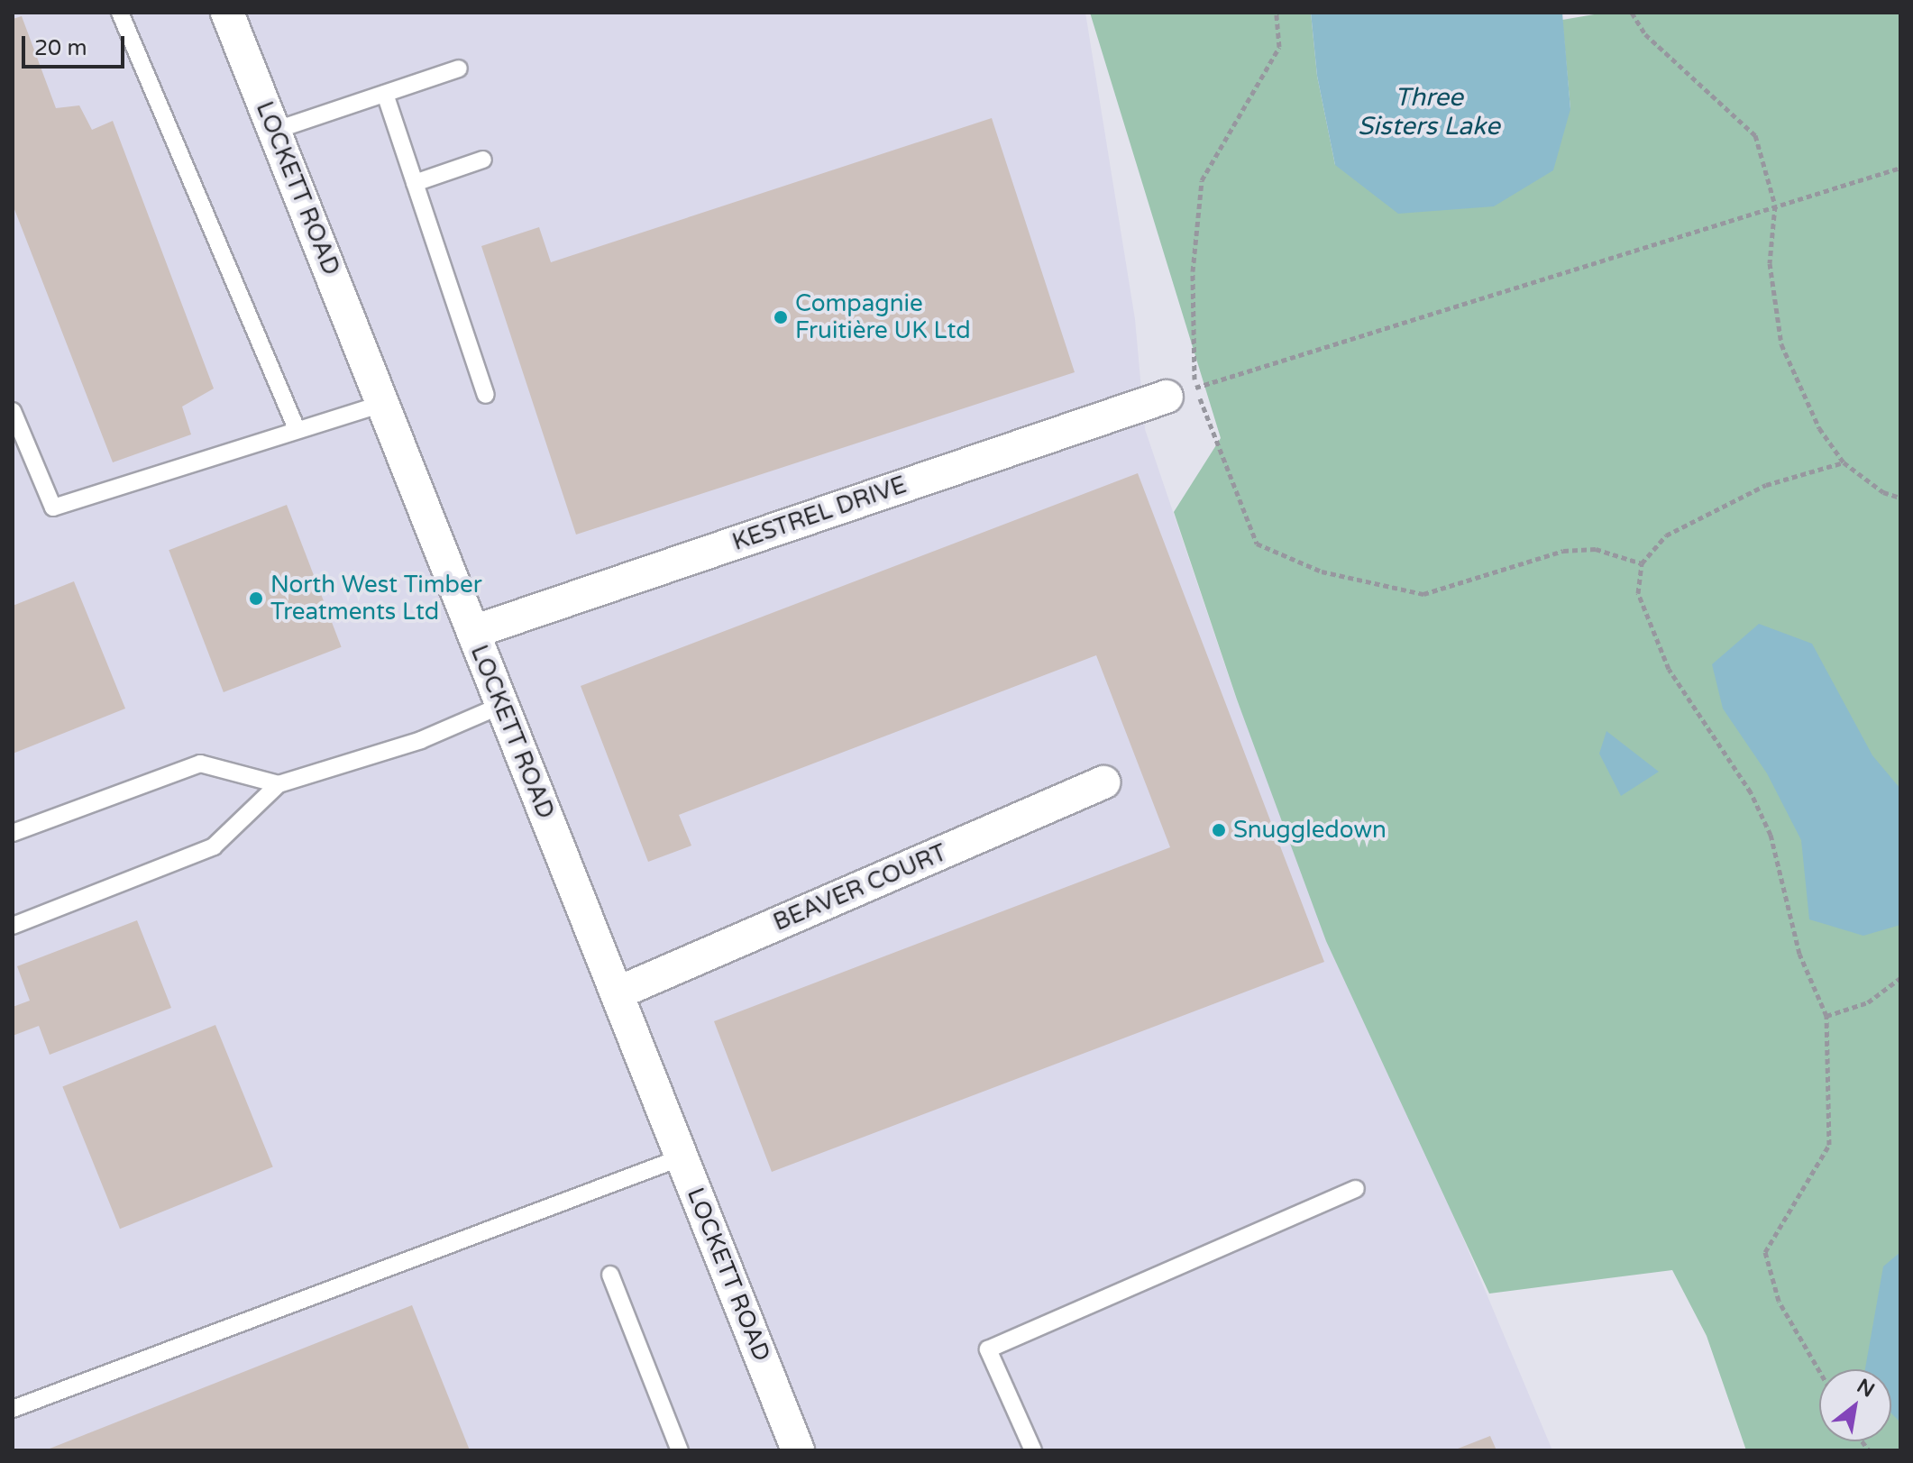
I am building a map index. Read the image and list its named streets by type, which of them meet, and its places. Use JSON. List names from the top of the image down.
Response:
{
  "streets": {
    "street": ["LOCKETT ROAD", "KESTREL DRIVE", "BEAVER COURT"]
  },
  "crossings": [
    ["LOCKETT ROAD", "KESTREL DRIVE"],
    ["LOCKETT ROAD", "BEAVER COURT"]
  ],
  "water": ["Three Sisters Lake"],
  "places": ["Compagnie Fruitière UK Ltd", "North West Timber Treatments Ltd", "Snuggledown"],
  "scale_bar": "20 m",
  "north": "top right"
}
